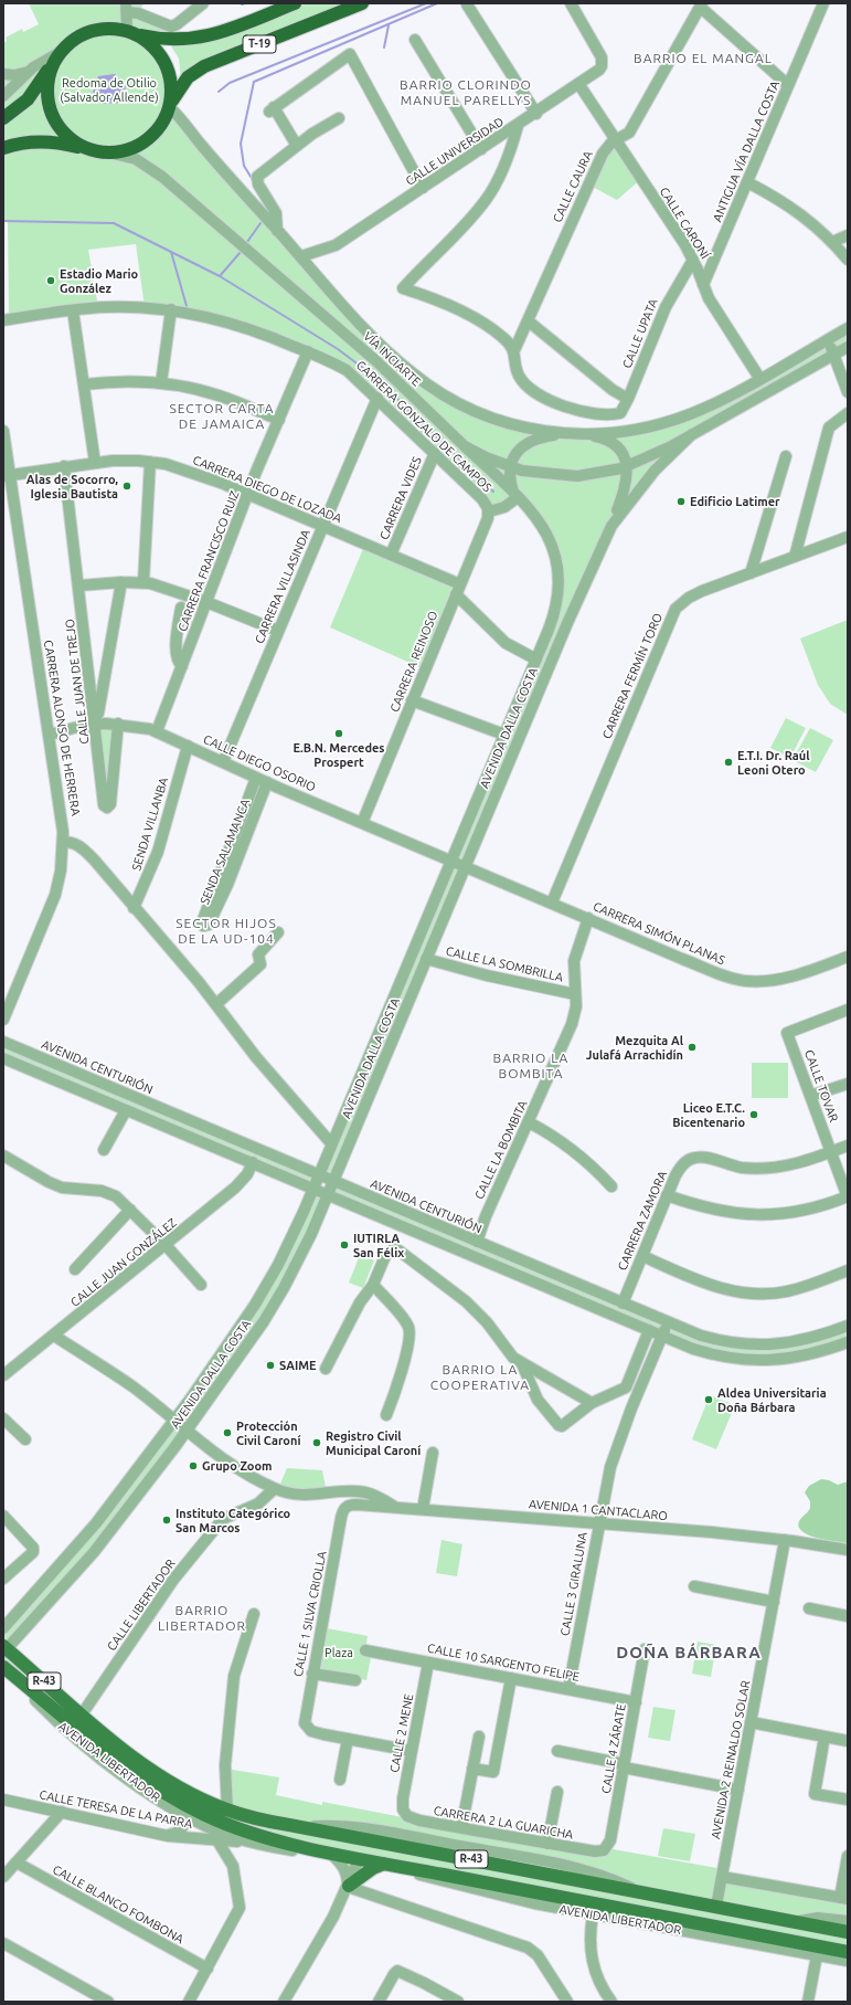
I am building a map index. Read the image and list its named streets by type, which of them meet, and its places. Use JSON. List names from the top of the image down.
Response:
{
  "streets": {
    "highway": ["T-19"],
    "main road": ["R-43", "AVENIDA LIBERTADOR"],
    "street": [
      "CALLE UNIVERSIDAD",
      "ANTIGUA VÍA DALLA COSTA",
      "CALLE CAURA",
      "CALLE CARONÍ",
      "CALLE UPATA",
      "VÍA INCIARTE",
      "CARRERA GONZALO DE CAMPOS",
      "CARRERA DIEGO DE LOZADA",
      "CARRERA VIDES",
      "CARRERA FRANCISCO RUIZ",
      "CARRERA VILLASINDA",
      "CARRERA REINOSO",
      "CARRERA FERMÍN TORO",
      "CALLE JUAN DE TREJO",
      "CARRERA ALONSO DE HERRERA",
      "AVENIDA DALLA COSTA",
      "CALLE DIEGO OSORIO",
      "SENDA VILLANBA",
      "SENDA SALAMANCA",
      "CARRERA SIMÓN PLANAS",
      "CALLE LA SOMBRILLA",
      "AVENIDA CENTURIÓN",
      "CALLE TOVAR",
      "CALLE LA BOMBITA",
      "CARRERA ZAMORA",
      "CALLE JUAN GONZÁLEZ",
      "AVENIDA 1 CANTACLARO",
      "CALLE 3 GIRALUNA",
      "CALLE LIBERTADOR",
      "CALLE 1 SILVA CRIOLLA",
      "CALLE 10 SARGENTO FELIPE",
      "CALLE 2 MENE",
      "CALLE 4 ZÁRATE",
      "AVENIDA 2 REINALDO SOLAR",
      "CALLE TERESA DE LA PARRA",
      "CARRERA 2 LA GUARICHA",
      "CALLE BLANCO FOMBONA"
    ]
  },
  "crossings": [
    ["T-19", "VÍA INCIARTE"],
    ["CALLE UNIVERSIDAD", "CALLE CARONÍ"],
    ["CALLE UNIVERSIDAD", "VÍA INCIARTE"],
    ["ANTIGUA VÍA DALLA COSTA", "CALLE CARONÍ"],
    ["CALLE CAURA", "CALLE CARONÍ"],
    ["CALLE CARONÍ", "CALLE UPATA"],
    ["VÍA INCIARTE", "AVENIDA DALLA COSTA"],
    ["CARRERA GONZALO DE CAMPOS", "CARRERA VIDES"],
    ["CARRERA GONZALO DE CAMPOS", "CARRERA FRANCISCO RUIZ"],
    ["CARRERA GONZALO DE CAMPOS", "CARRERA VILLASINDA"],
    ["CARRERA GONZALO DE CAMPOS", "CARRERA REINOSO"],
    ["CARRERA DIEGO DE LOZADA", "CARRERA VIDES"],
    ["CARRERA DIEGO DE LOZADA", "CARRERA FRANCISCO RUIZ"],
    ["CARRERA DIEGO DE LOZADA", "CARRERA VILLASINDA"],
    ["CARRERA DIEGO DE LOZADA", "CARRERA REINOSO"],
    ["CARRERA DIEGO DE LOZADA", "CALLE JUAN DE TREJO"],
    ["CARRERA DIEGO DE LOZADA", "CARRERA ALONSO DE HERRERA"],
    ["CARRERA FRANCISCO RUIZ", "CALLE DIEGO OSORIO"],
    ["CARRERA VILLASINDA", "CALLE DIEGO OSORIO"],
    ["CARRERA REINOSO", "CALLE DIEGO OSORIO"],
    ["CARRERA FERMÍN TORO", "CARRERA SIMÓN PLANAS"],
    ["CALLE JUAN DE TREJO", "CALLE DIEGO OSORIO"],
    ["CARRERA ALONSO DE HERRERA", "CALLE DIEGO OSORIO"],
    ["AVENIDA DALLA COSTA", "CALLE DIEGO OSORIO"],
    ["AVENIDA DALLA COSTA", "CARRERA SIMÓN PLANAS"],
    ["AVENIDA DALLA COSTA", "CALLE LA SOMBRILLA"],
    ["AVENIDA DALLA COSTA", "AVENIDA CENTURIÓN"],
    ["AVENIDA DALLA COSTA", "AVENIDA LIBERTADOR"],
    ["CALLE DIEGO OSORIO", "SENDA VILLANBA"],
    ["CALLE DIEGO OSORIO", "SENDA SALAMANCA"],
    ["CALLE DIEGO OSORIO", "CARRERA SIMÓN PLANAS"],
    ["CARRERA SIMÓN PLANAS", "CALLE LA BOMBITA"],
    ["CALLE LA SOMBRILLA", "CALLE LA BOMBITA"],
    ["AVENIDA CENTURIÓN", "CALLE LA BOMBITA"],
    ["AVENIDA CENTURIÓN", "CARRERA ZAMORA"],
    ["AVENIDA CENTURIÓN", "CALLE 3 GIRALUNA"],
    ["CALLE TOVAR", "CARRERA ZAMORA"],
    ["AVENIDA 1 CANTACLARO", "CALLE 3 GIRALUNA"],
    ["AVENIDA 1 CANTACLARO", "CALLE 1 SILVA CRIOLLA"],
    ["AVENIDA 1 CANTACLARO", "AVENIDA 2 REINALDO SOLAR"],
    ["CALLE 3 GIRALUNA", "CALLE 10 SARGENTO FELIPE"],
    ["CALLE LIBERTADOR", "AVENIDA LIBERTADOR"],
    ["CALLE 10 SARGENTO FELIPE", "CALLE 2 MENE"],
    ["CALLE 10 SARGENTO FELIPE", "CALLE 4 ZÁRATE"],
    ["R-43", "AVENIDA LIBERTADOR"],
    ["CALLE 2 MENE", "CARRERA 2 LA GUARICHA"],
    ["CALLE 4 ZÁRATE", "CARRERA 2 LA GUARICHA"],
    ["AVENIDA 2 REINALDO SOLAR", "AVENIDA LIBERTADOR"],
    ["AVENIDA LIBERTADOR", "CALLE TERESA DE LA PARRA"]
  ],
  "districts": [
    "BARRIO EL MANGAL",
    "BARRIO CLORINDO MANUEL PARELLYS",
    "SECTOR CARTA DE JAMAICA",
    "SECTOR HIJOS DE LA UD-104",
    "BARRIO LA BOMBITA",
    "BARRIO LA COOPERATIVA",
    "BARRIO LIBERTADOR",
    "DOÑA BÁRBARA"
  ],
  "parks": ["Redoma de Otilio (Salvador Allende)", "Plaza"],
  "places": [
    "Estadio Mario González",
    "Alas de Socorro, Iglesia Bautista",
    "Edificio Latimer",
    "E.B.N. Mercedes Prospert",
    "E.T.I. Dr. Raúl Leoni Otero",
    "Mezquita Al Julafá Arrachidín",
    "Liceo E.T.C. Bicentenario",
    "IUTIRLA San Félix",
    "SAIME",
    "Aldea Universitaria Doña Bárbara",
    "Protección Civil Caroní",
    "Registro Civil Municipal Caroní",
    "Grupo Zoom",
    "Instituto Categórico San Marcos"
  ]
}
